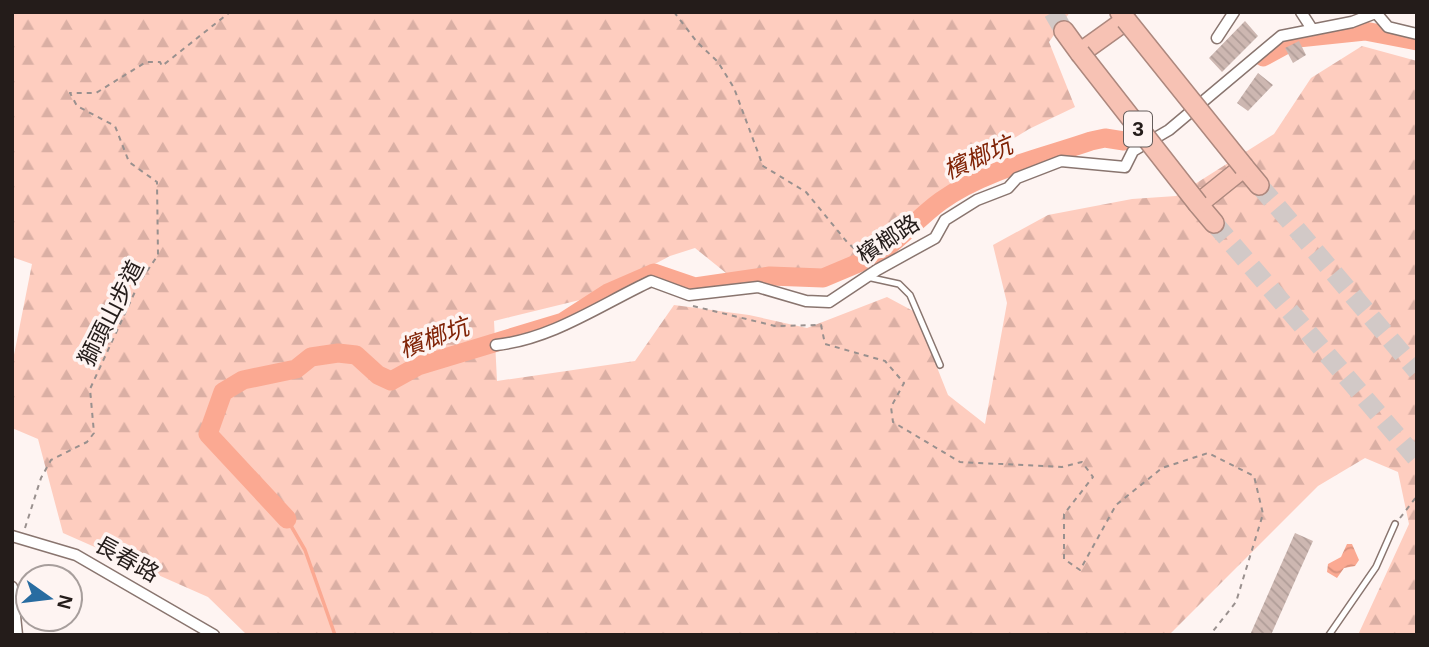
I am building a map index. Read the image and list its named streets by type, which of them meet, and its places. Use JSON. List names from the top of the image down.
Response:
{
  "streets": {
    "highway": ["3"],
    "street": ["檳榔路", "長春路"],
    "path": ["獅頭山步道"]
  },
  "crossings": [
    ["獅頭山步道", "長春路"]
  ],
  "water": ["檳榔坑"],
  "north": "right"
}
